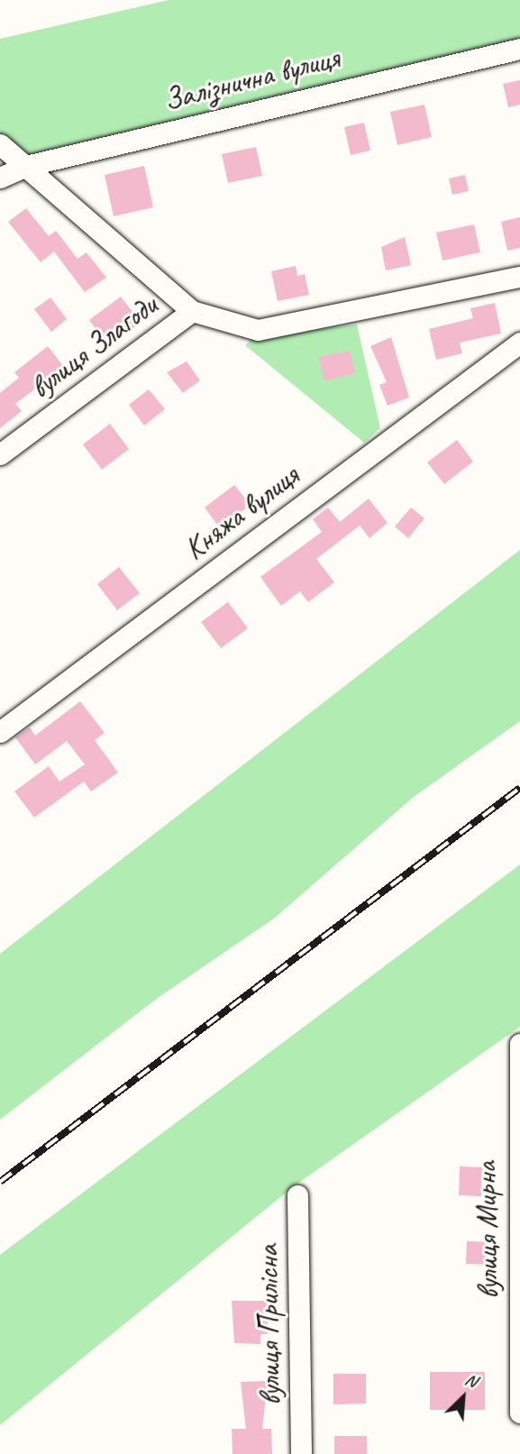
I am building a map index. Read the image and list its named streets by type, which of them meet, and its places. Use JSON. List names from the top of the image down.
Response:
{
  "streets": {
    "street": [
      "Залізнична вулиця",
      "вулиця Злагоди",
      "Княжа вулиця",
      "вулиця Мирна",
      "вулиця Прилісна"
    ]
  },
  "north": "top right"
}
